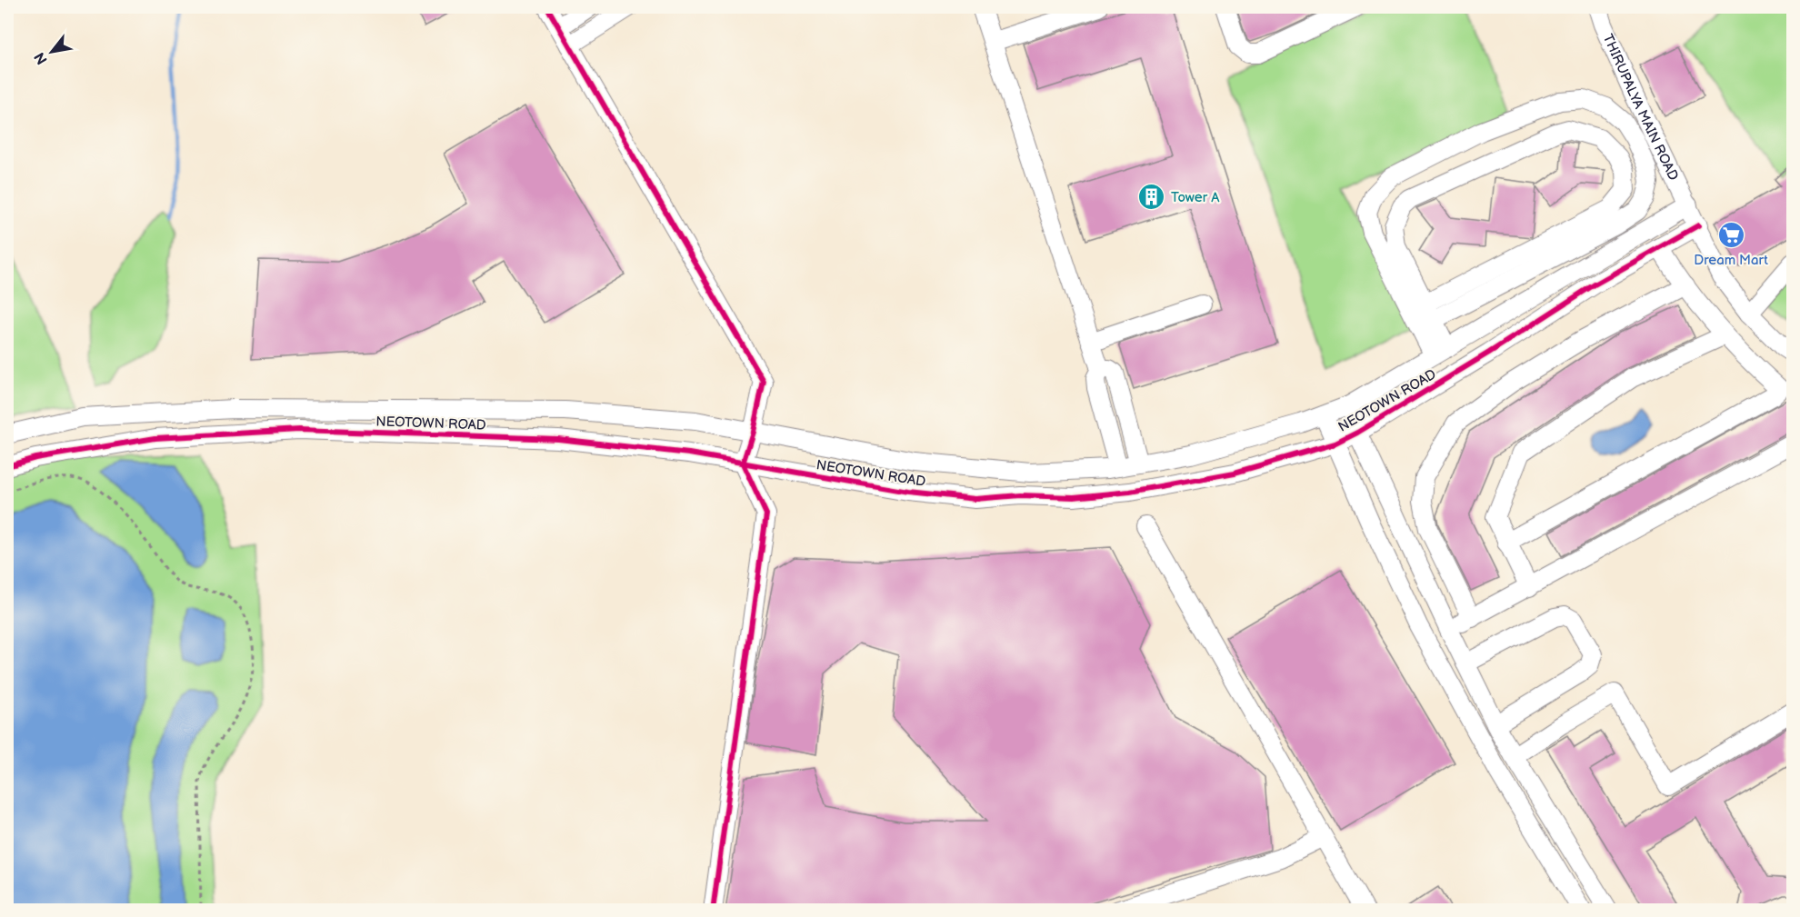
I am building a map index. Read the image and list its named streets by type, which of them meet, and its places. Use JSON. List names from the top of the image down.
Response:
{
  "streets": {
    "street": ["THIRUPALYA MAIN ROAD", "NEOTOWN ROAD"]
  },
  "crossings": [
    ["THIRUPALYA MAIN ROAD", "NEOTOWN ROAD"]
  ],
  "places": {
    "building": ["Tower A"],
    "supermarket": ["Dream Mart"]
  },
  "north": "bottom left"
}
